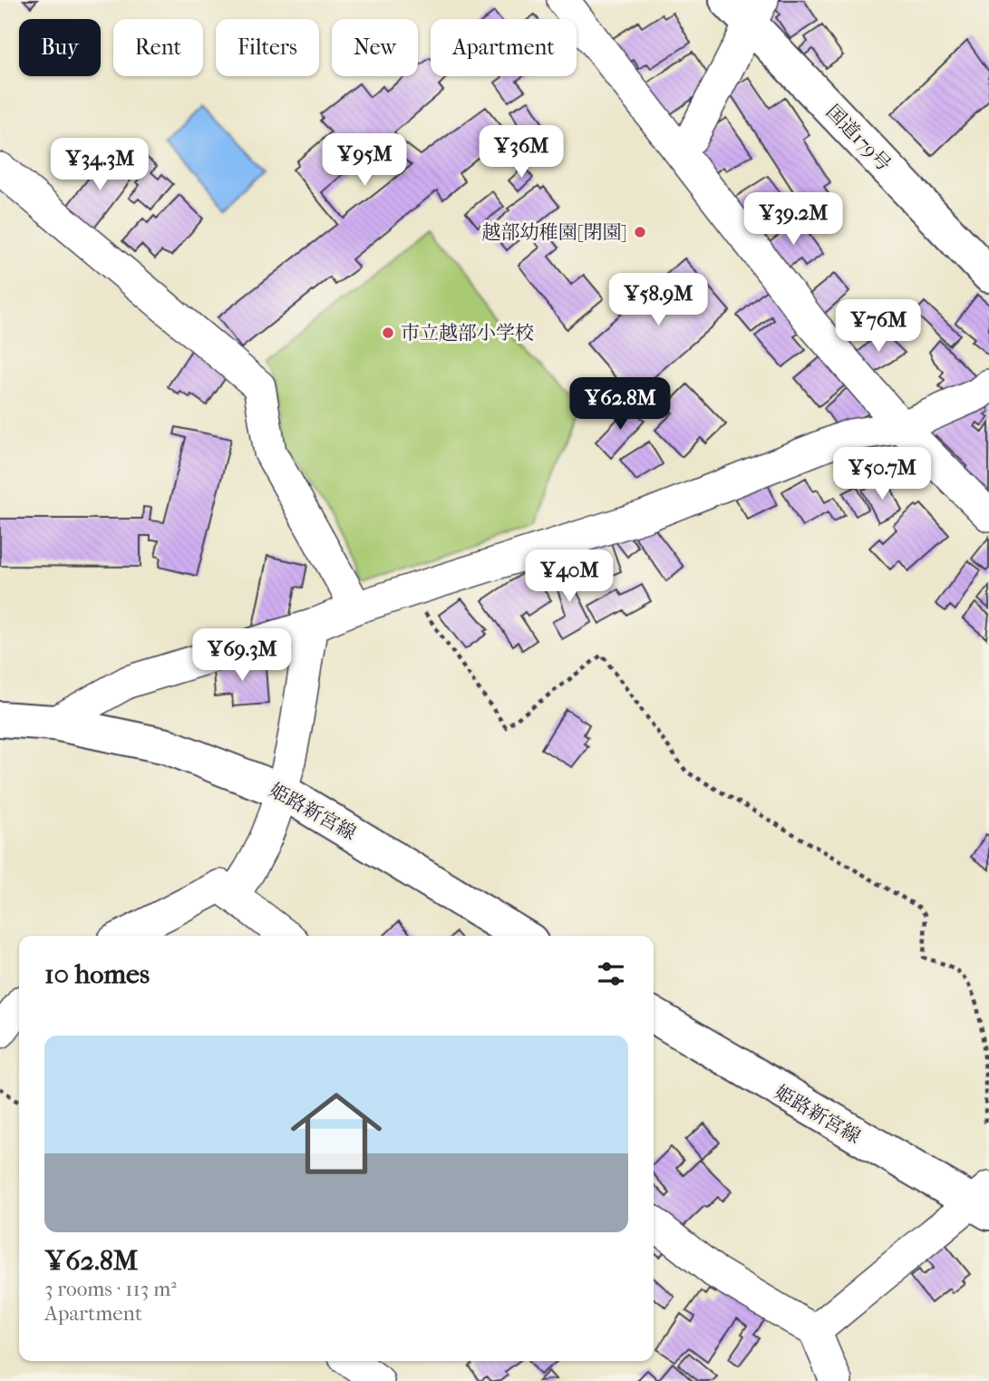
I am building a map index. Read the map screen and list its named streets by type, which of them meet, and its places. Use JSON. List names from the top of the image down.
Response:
{
  "streets": {
    "main road": ["国道179号", "姫路新宮線"]
  },
  "places": ["越部幼稚園[閉園]", "市立越部小学校"],
  "page": {
    "chip": [
      "Buy",
      "Rent",
      "Filters",
      "New",
      "Apartment"
    ],
    "price": [
      "¥36M",
      "¥95M",
      "¥34.3M",
      "¥39.2M",
      "¥58.9M",
      "¥76M",
      "¥62.8M",
      "¥50.7M",
      "¥40M",
      "¥69.3M"
    ],
    "heading": "10 homes",
    "list": [
      {
        "name": "¥62.8M",
        "note": "3 rooms · 113 m² · Apartment"
      }
    ]
  }
}
